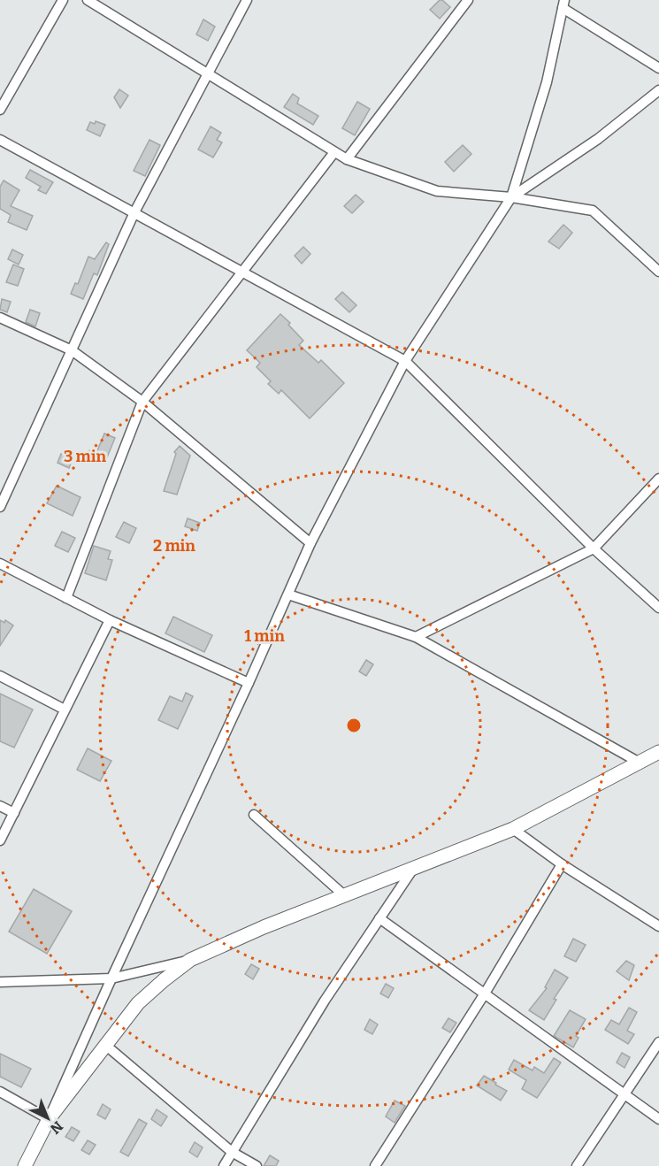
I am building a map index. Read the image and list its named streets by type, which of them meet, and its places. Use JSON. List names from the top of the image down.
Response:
{
  "north": "bottom right",
  "rings": ["3 min", "2 min", "1 min"]
}
